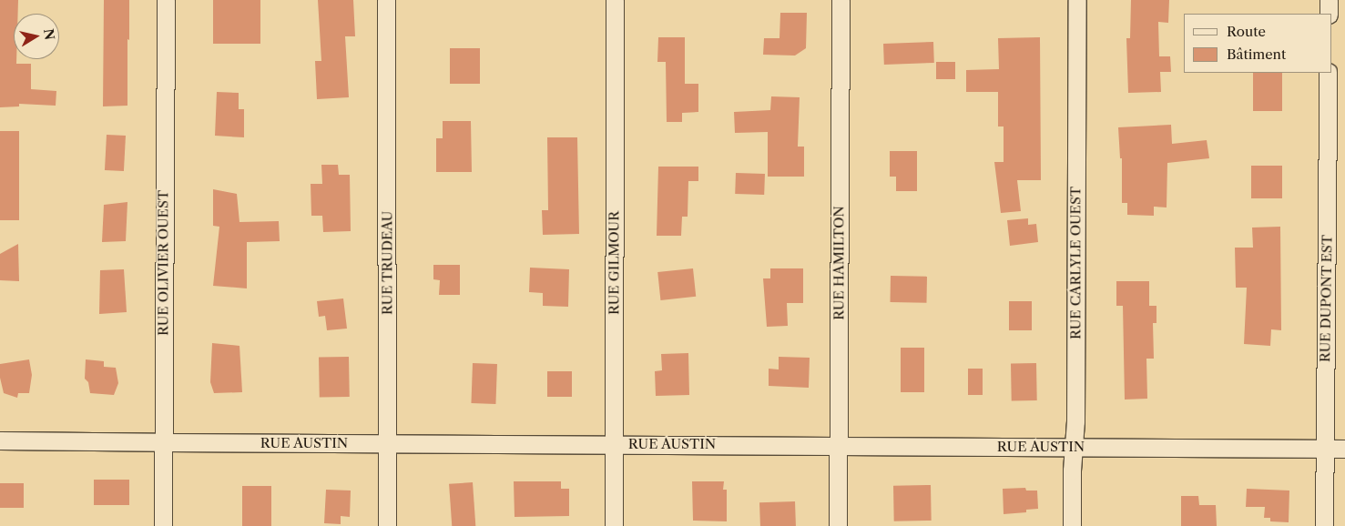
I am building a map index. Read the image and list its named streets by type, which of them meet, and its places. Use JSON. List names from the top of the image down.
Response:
{
  "streets": {
    "street": [
      "RUE OLIVIER OUEST",
      "RUE TRUDEAU",
      "RUE GILMOUR",
      "RUE HAMILTON",
      "RUE CARLYLE OUEST",
      "RUE DUPONT EST",
      "RUE AUSTIN"
    ]
  },
  "crossings": [
    ["RUE OLIVIER OUEST", "RUE AUSTIN"],
    ["RUE TRUDEAU", "RUE AUSTIN"],
    ["RUE GILMOUR", "RUE AUSTIN"],
    ["RUE HAMILTON", "RUE AUSTIN"],
    ["RUE CARLYLE OUEST", "RUE AUSTIN"],
    ["RUE DUPONT EST", "RUE AUSTIN"]
  ],
  "legend": ["Route", "Bâtiment"],
  "north": "right"
}
